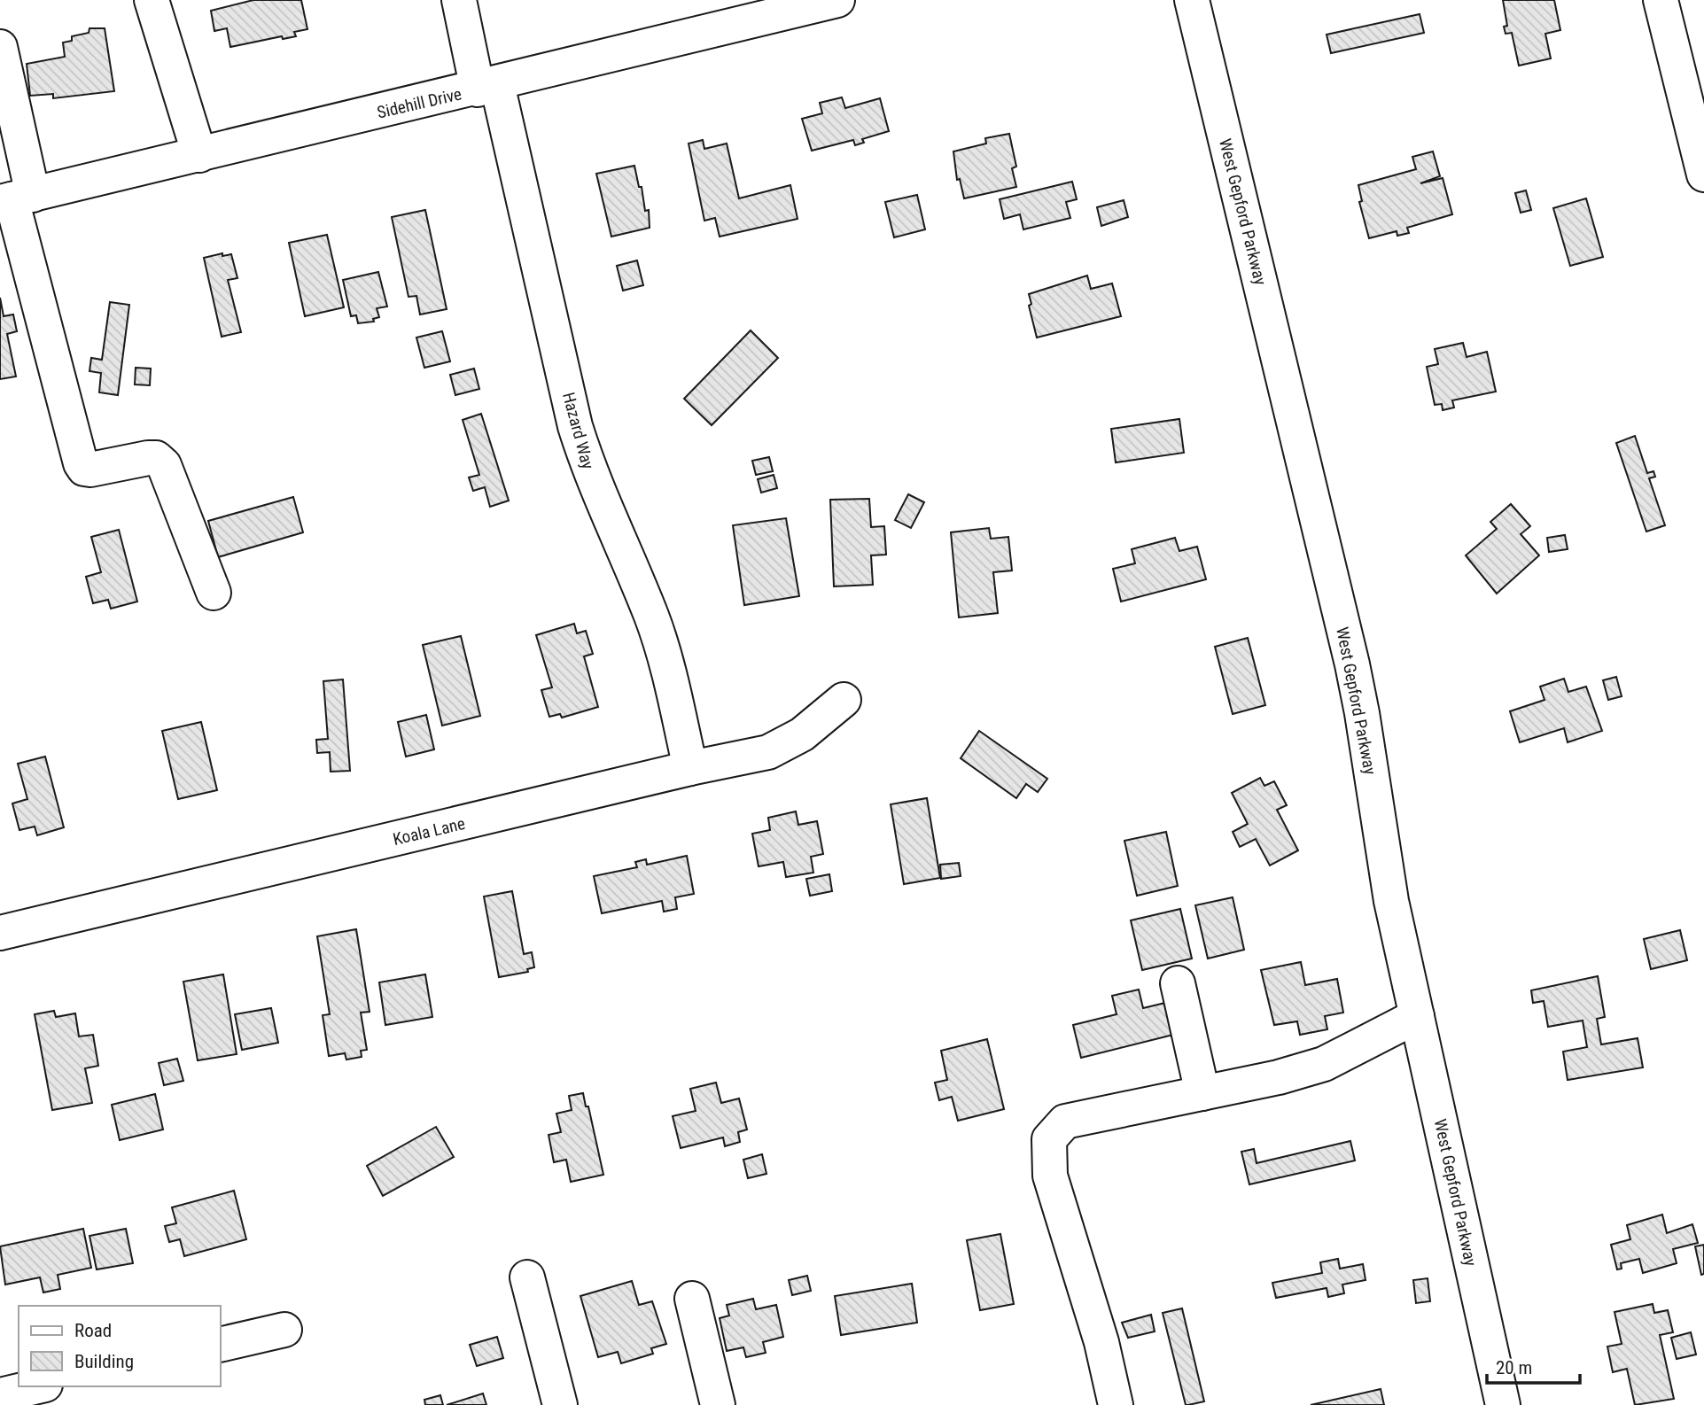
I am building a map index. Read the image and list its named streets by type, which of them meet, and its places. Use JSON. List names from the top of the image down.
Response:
{
  "streets": {
    "street": [
      "Sidehill Drive",
      "West Gepford Parkway",
      "Hazard Way",
      "Koala Lane"
    ]
  },
  "crossings": [
    ["Sidehill Drive", "Hazard Way"],
    ["Hazard Way", "Koala Lane"]
  ],
  "legend": ["Road", "Building"],
  "scale_bar": "20 m"
}
